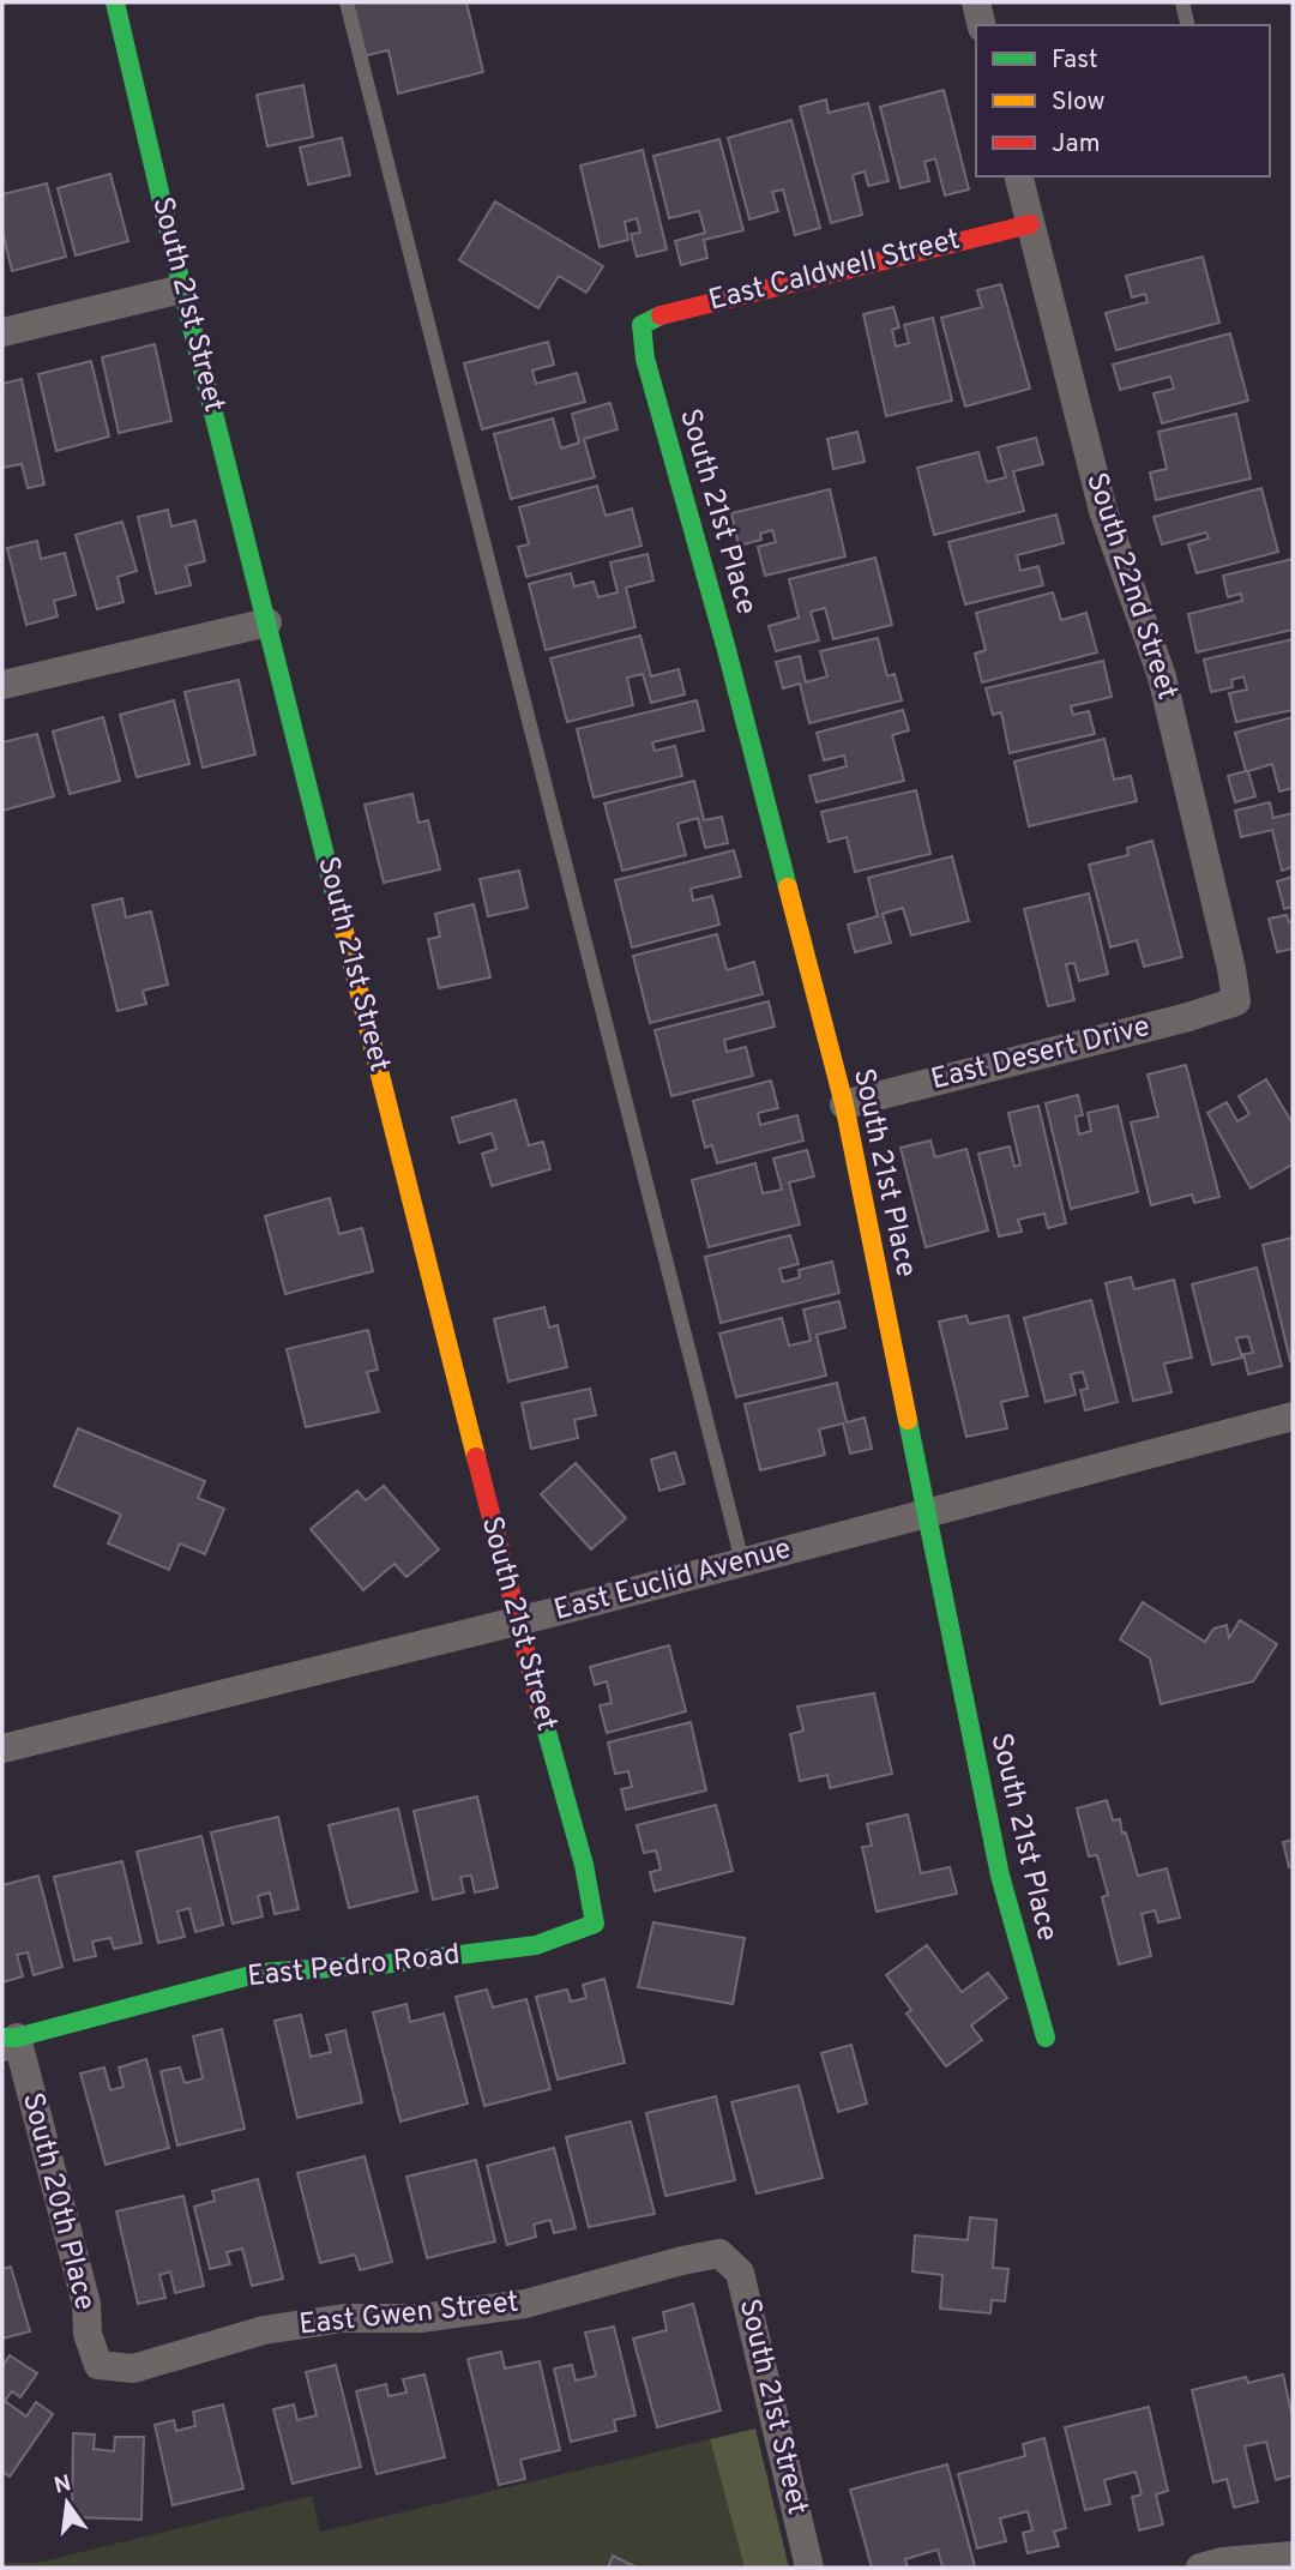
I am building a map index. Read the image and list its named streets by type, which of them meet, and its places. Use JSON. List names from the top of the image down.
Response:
{
  "streets": {
    "street": [
      "East Caldwell Street",
      "South 21st Street",
      "South 21st Place",
      "South 22nd Street",
      "East Desert Drive",
      "East Euclid Avenue",
      "East Pedro Road",
      "South 20th Place",
      "East Gwen Street"
    ]
  },
  "crossings": [
    ["East Caldwell Street", "South 21st Place"],
    ["East Caldwell Street", "South 22nd Street"],
    ["South 21st Street", "East Euclid Avenue"],
    ["South 21st Street", "East Pedro Road"],
    ["South 21st Street", "East Gwen Street"],
    ["South 21st Place", "East Desert Drive"],
    ["South 21st Place", "East Euclid Avenue"],
    ["South 22nd Street", "East Desert Drive"],
    ["East Pedro Road", "South 20th Place"],
    ["South 20th Place", "East Gwen Street"]
  ],
  "legend": ["Fast", "Slow", "Jam"],
  "north": "top"
}
